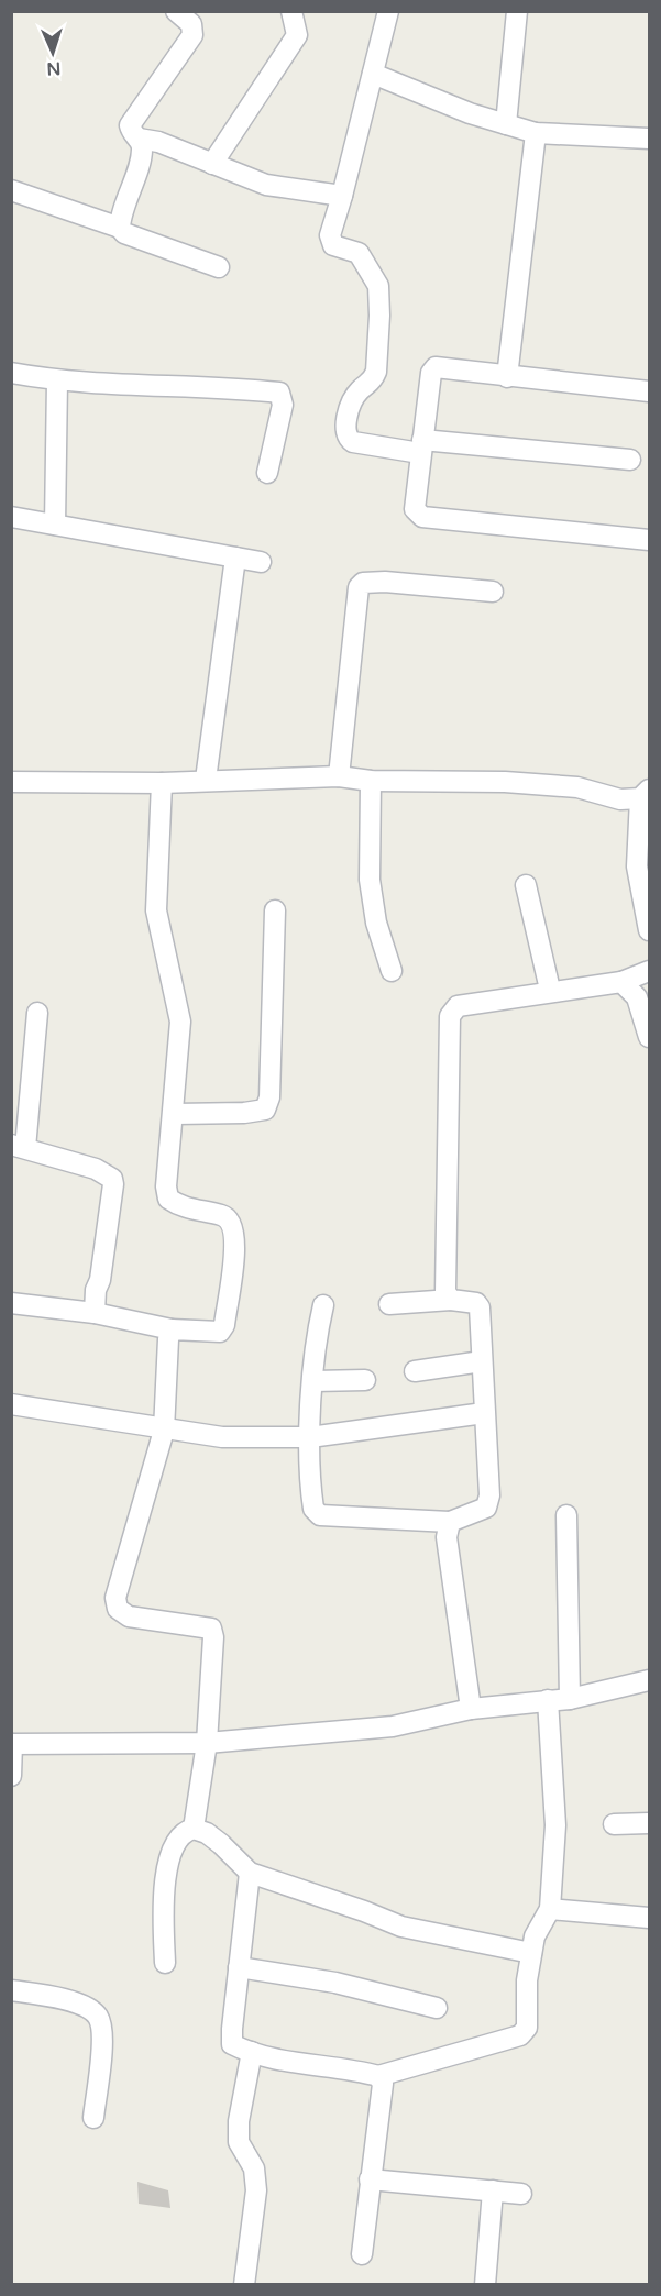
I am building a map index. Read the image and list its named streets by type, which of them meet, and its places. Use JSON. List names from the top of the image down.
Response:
{
  "north": "bottom"
}
